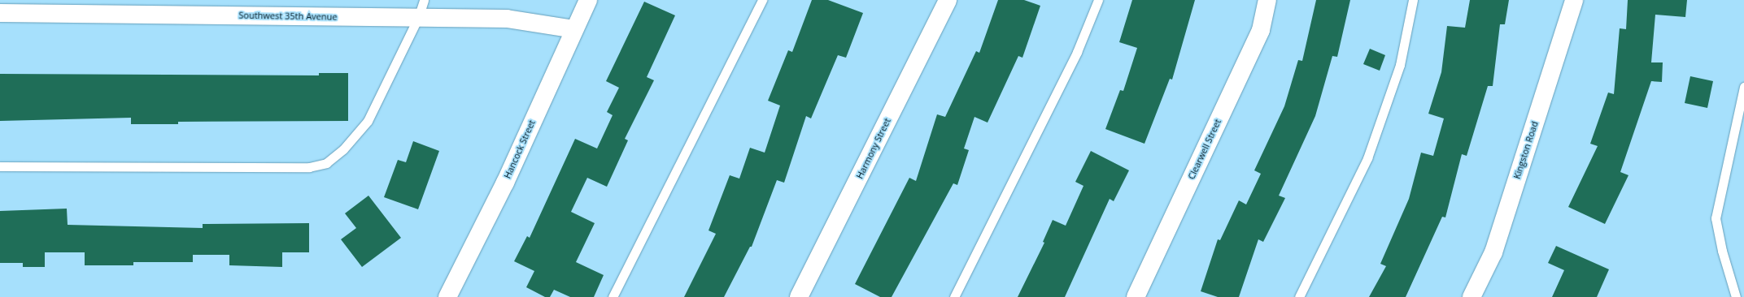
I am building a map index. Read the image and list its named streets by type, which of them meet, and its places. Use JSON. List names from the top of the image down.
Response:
{
  "streets": {
    "street": [
      "Southwest 35th Avenue",
      "Harmony Street",
      "Hancock Street",
      "Clearwell Street",
      "Kingston Road"
    ]
  },
  "crossings": [
    ["Southwest 35th Avenue", "Hancock Street"]
  ]
}
